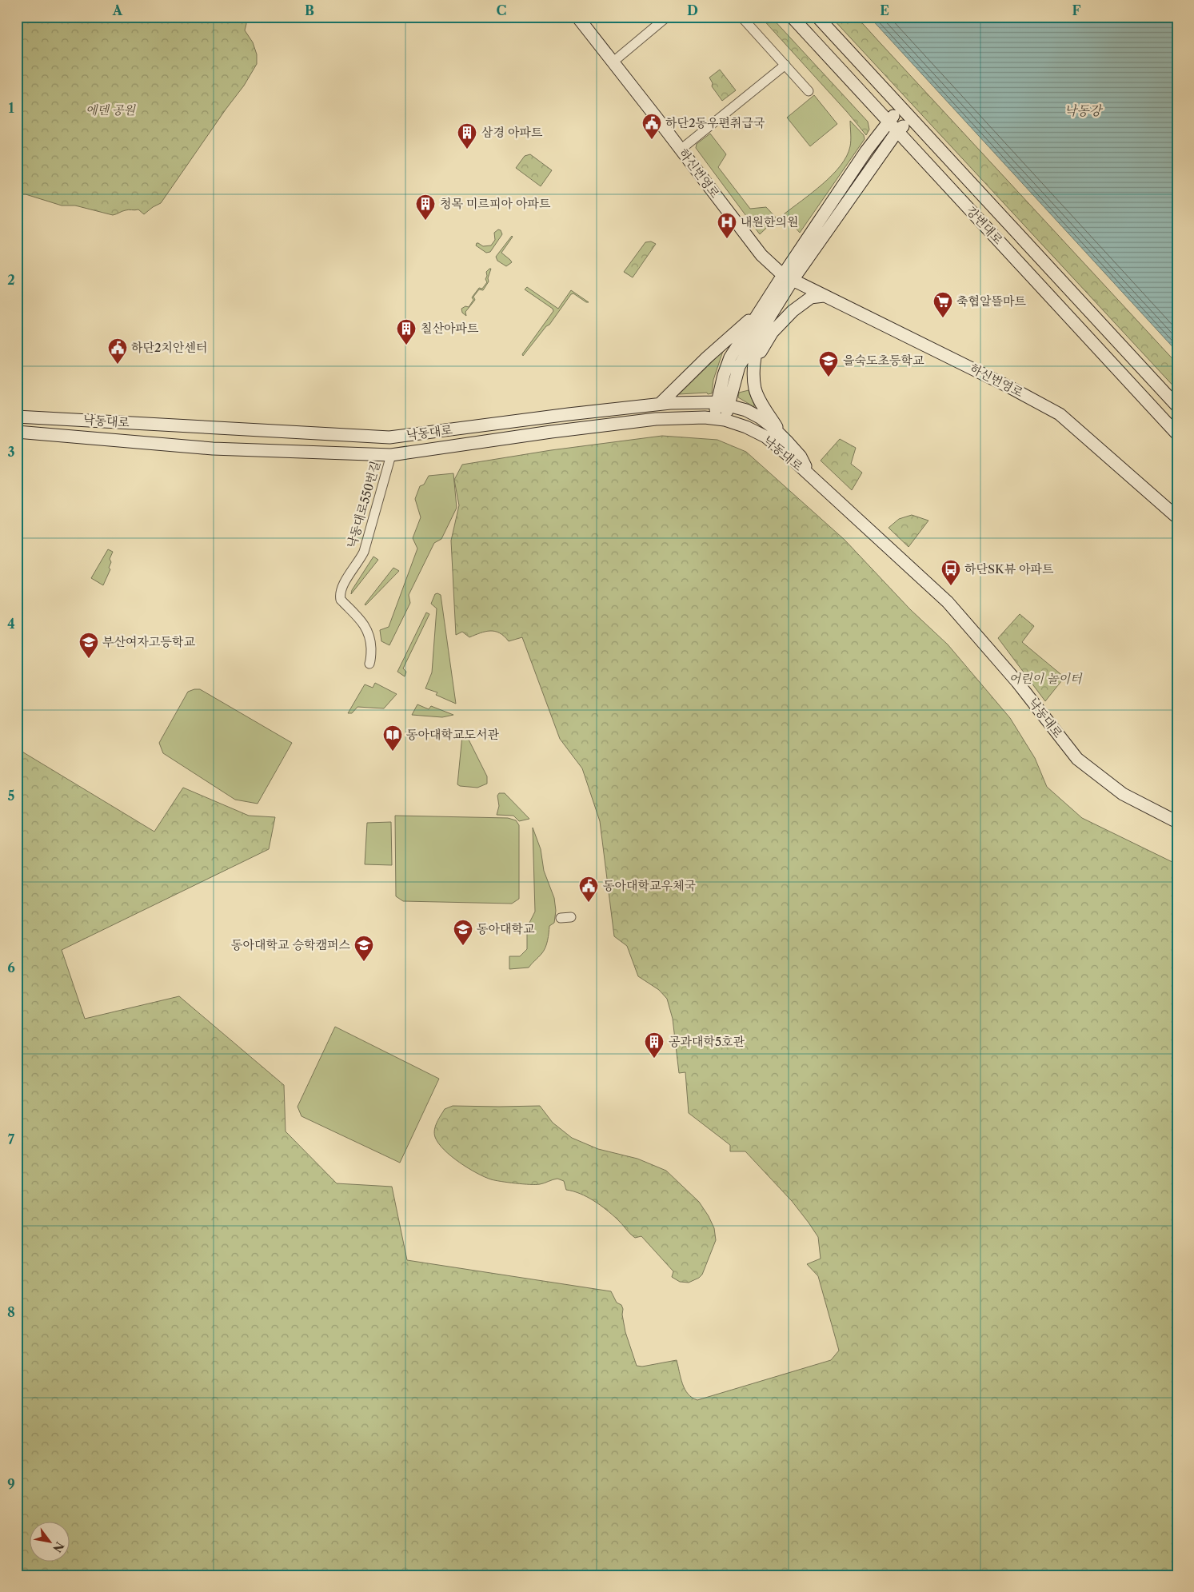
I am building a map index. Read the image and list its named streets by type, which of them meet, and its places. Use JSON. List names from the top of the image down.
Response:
{
  "streets": {
    "street": [
      "하신번영로",
      "강변대로",
      "낙동대로",
      "낙동대로550번길"
    ]
  },
  "crossings": [
    ["낙동대로", "낙동대로550번길"]
  ],
  "water": ["낙동강"],
  "parks": ["에덴 공원", "어린이 놀이터"],
  "places": {
    "public building": ["하단2동우편취급국", "하단2치안센터", "동아대학교우체국"],
    "building": [
      "삼경 아파트",
      "청목 미르피아 아파트",
      "칠산아파트",
      "공과대학5호관"
    ],
    "hospital": ["내원한의원"],
    "supermarket": ["축협알뜰마트"],
    "school or university": [
      "을숙도초등학교",
      "부산여자고등학교",
      "동아대학교",
      "동아대학교 승학캠퍼스"
    ],
    "bus stop": ["하단SK뷰 아파트"],
    "library": ["동아대학교도서관"]
  },
  "north": "bottom right",
  "grid": {
    "columns": [
      "A",
      "B",
      "C",
      "D",
      "E",
      "F"
    ],
    "rows": [
      "1",
      "2",
      "3",
      "4",
      "5",
      "6",
      "7",
      "8",
      "9"
    ]
  }
}
